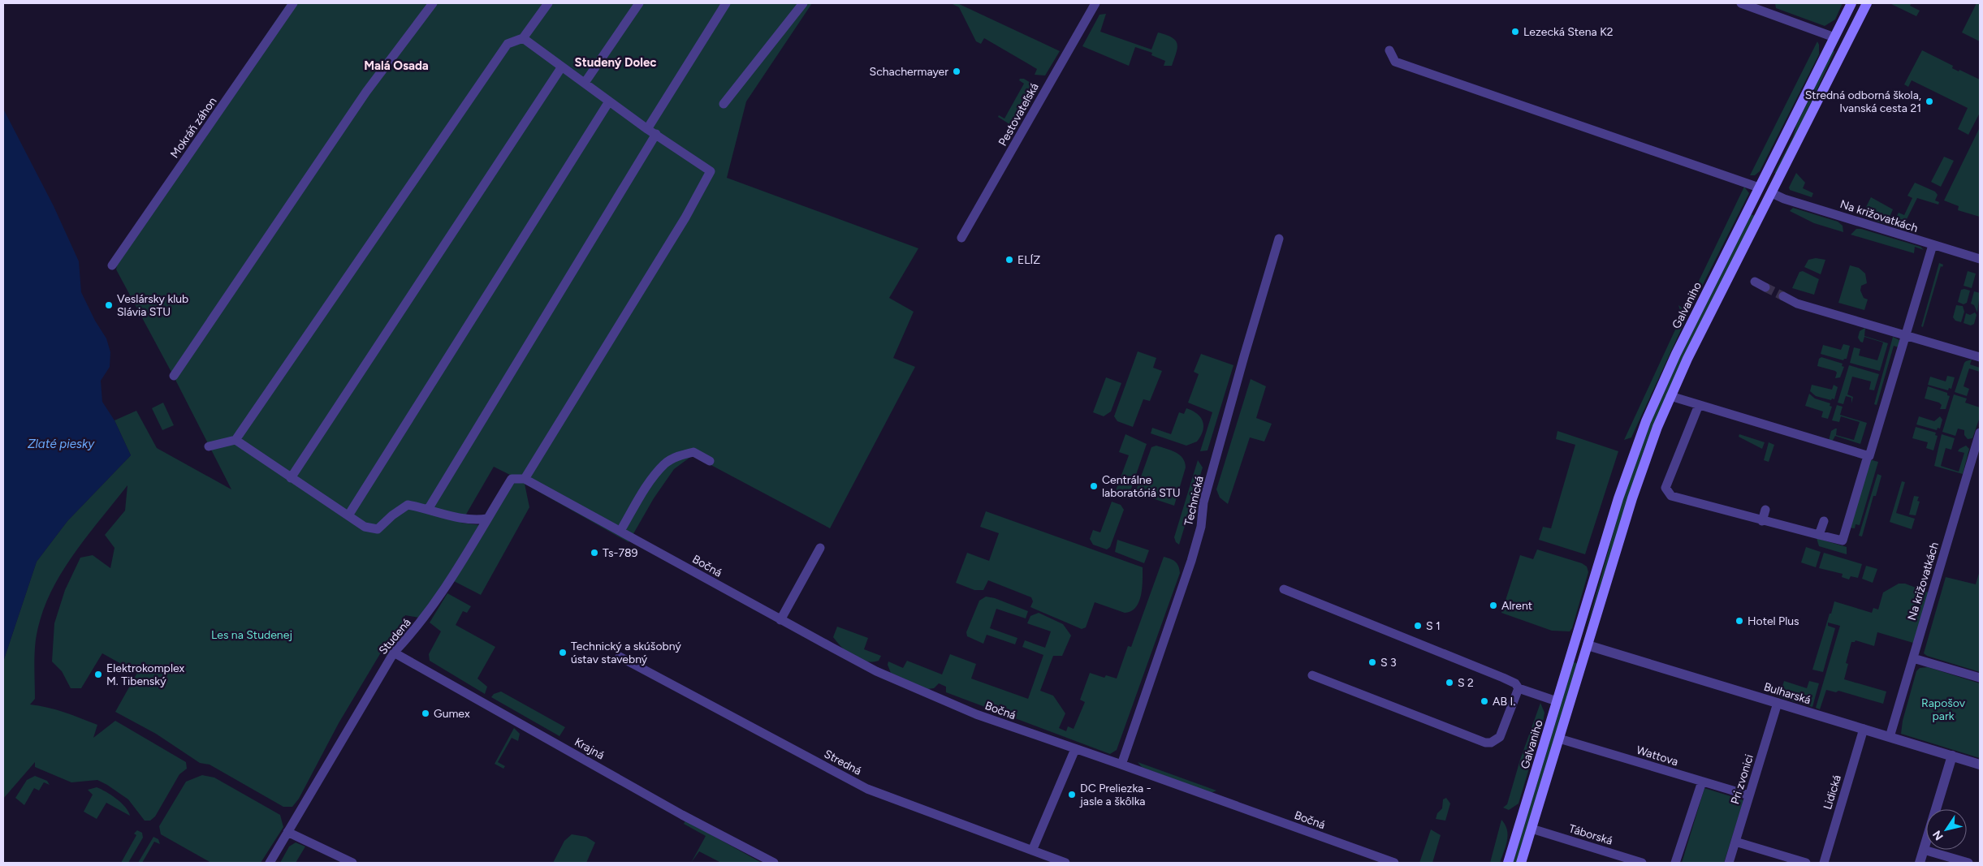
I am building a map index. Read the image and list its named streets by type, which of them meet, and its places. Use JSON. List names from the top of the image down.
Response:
{
  "streets": {
    "main road": ["Galvaniho"],
    "street": [
      "Pestovateľská",
      "Mokráň záhon",
      "Na križovatkách",
      "Technická",
      "Bočná",
      "Studená",
      "Bulharská",
      "Krajná",
      "Wattova",
      "Stredná",
      "Pri zvonici",
      "Lidická",
      "Táborská"
    ]
  },
  "crossings": [
    ["Na križovatkách", "Bulharská"],
    ["Technická", "Bočná"],
    ["Bočná", "Studená"],
    ["Studená", "Krajná"],
    ["Bulharská", "Pri zvonici"],
    ["Bulharská", "Lidická"],
    ["Wattova", "Pri zvonici"]
  ],
  "districts": ["Studený Dolec", "Malá Osada"],
  "water": ["Zlaté piesky"],
  "parks": ["Les na Studenej", "Rapošov park"],
  "places": [
    "Lezecká Stena K2",
    "Schachermayer",
    "Stredná odborná škola, Ivanská cesta 21",
    "ELÍZ",
    "Veslársky klub Slávia STU",
    "Centrálne laboratóriá STU",
    "Ts-789",
    "Alrent",
    "Hotel Plus",
    "S 1",
    "Technický a skúšobný ústav stavebný",
    "S 3",
    "Elektrokomplex M. Tibenský",
    "S 2",
    "AB I.",
    "Gumex",
    "DC Preliezka - jasle a škôlka"
  ],
  "north": "bottom left"
}
